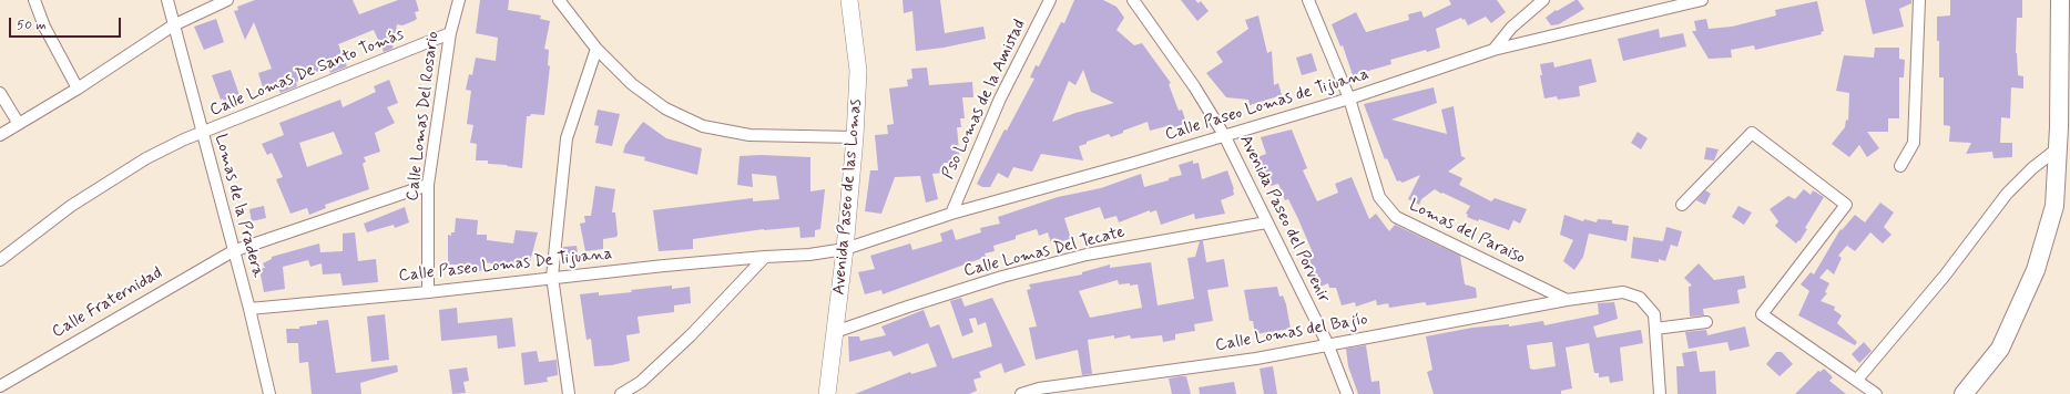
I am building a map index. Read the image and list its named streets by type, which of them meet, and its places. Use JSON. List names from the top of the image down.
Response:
{
  "streets": {
    "street": [
      "Calle Lomas De Santo Tomás",
      "Pso Lomas de la Amistad",
      "Calle Paseo Lomas de Tijuana",
      "Calle Lomas Del Rosario",
      "Avenida Paseo de las Lomas",
      "Lomas de la Pradera",
      "Avenida Paseo del Porvenir",
      "Lomas del Paraiso",
      "Calle Lomas Del Tecate",
      "Calle Paseo Lomas De Tijuana",
      "Calle Fraternidad",
      "Calle Lomas del Bajío"
    ]
  },
  "crossings": [
    ["Calle Lomas De Santo Tomás", "Calle Lomas Del Rosario"],
    ["Calle Lomas De Santo Tomás", "Lomas de la Pradera"],
    ["Pso Lomas de la Amistad", "Calle Paseo Lomas de Tijuana"],
    ["Calle Paseo Lomas de Tijuana", "Avenida Paseo de las Lomas"],
    ["Calle Paseo Lomas de Tijuana", "Avenida Paseo del Porvenir"],
    ["Calle Paseo Lomas de Tijuana", "Lomas del Paraiso"],
    ["Calle Paseo Lomas de Tijuana", "Calle Paseo Lomas De Tijuana"],
    ["Calle Lomas Del Rosario", "Calle Paseo Lomas De Tijuana"],
    ["Calle Lomas Del Rosario", "Calle Fraternidad"],
    ["Avenida Paseo de las Lomas", "Calle Lomas Del Tecate"],
    ["Avenida Paseo de las Lomas", "Calle Paseo Lomas De Tijuana"],
    ["Lomas de la Pradera", "Calle Paseo Lomas De Tijuana"],
    ["Lomas de la Pradera", "Calle Fraternidad"],
    ["Avenida Paseo del Porvenir", "Calle Lomas Del Tecate"],
    ["Avenida Paseo del Porvenir", "Calle Lomas del Bajío"],
    ["Lomas del Paraiso", "Calle Lomas del Bajío"]
  ],
  "scale_bar": "50 m"
}
